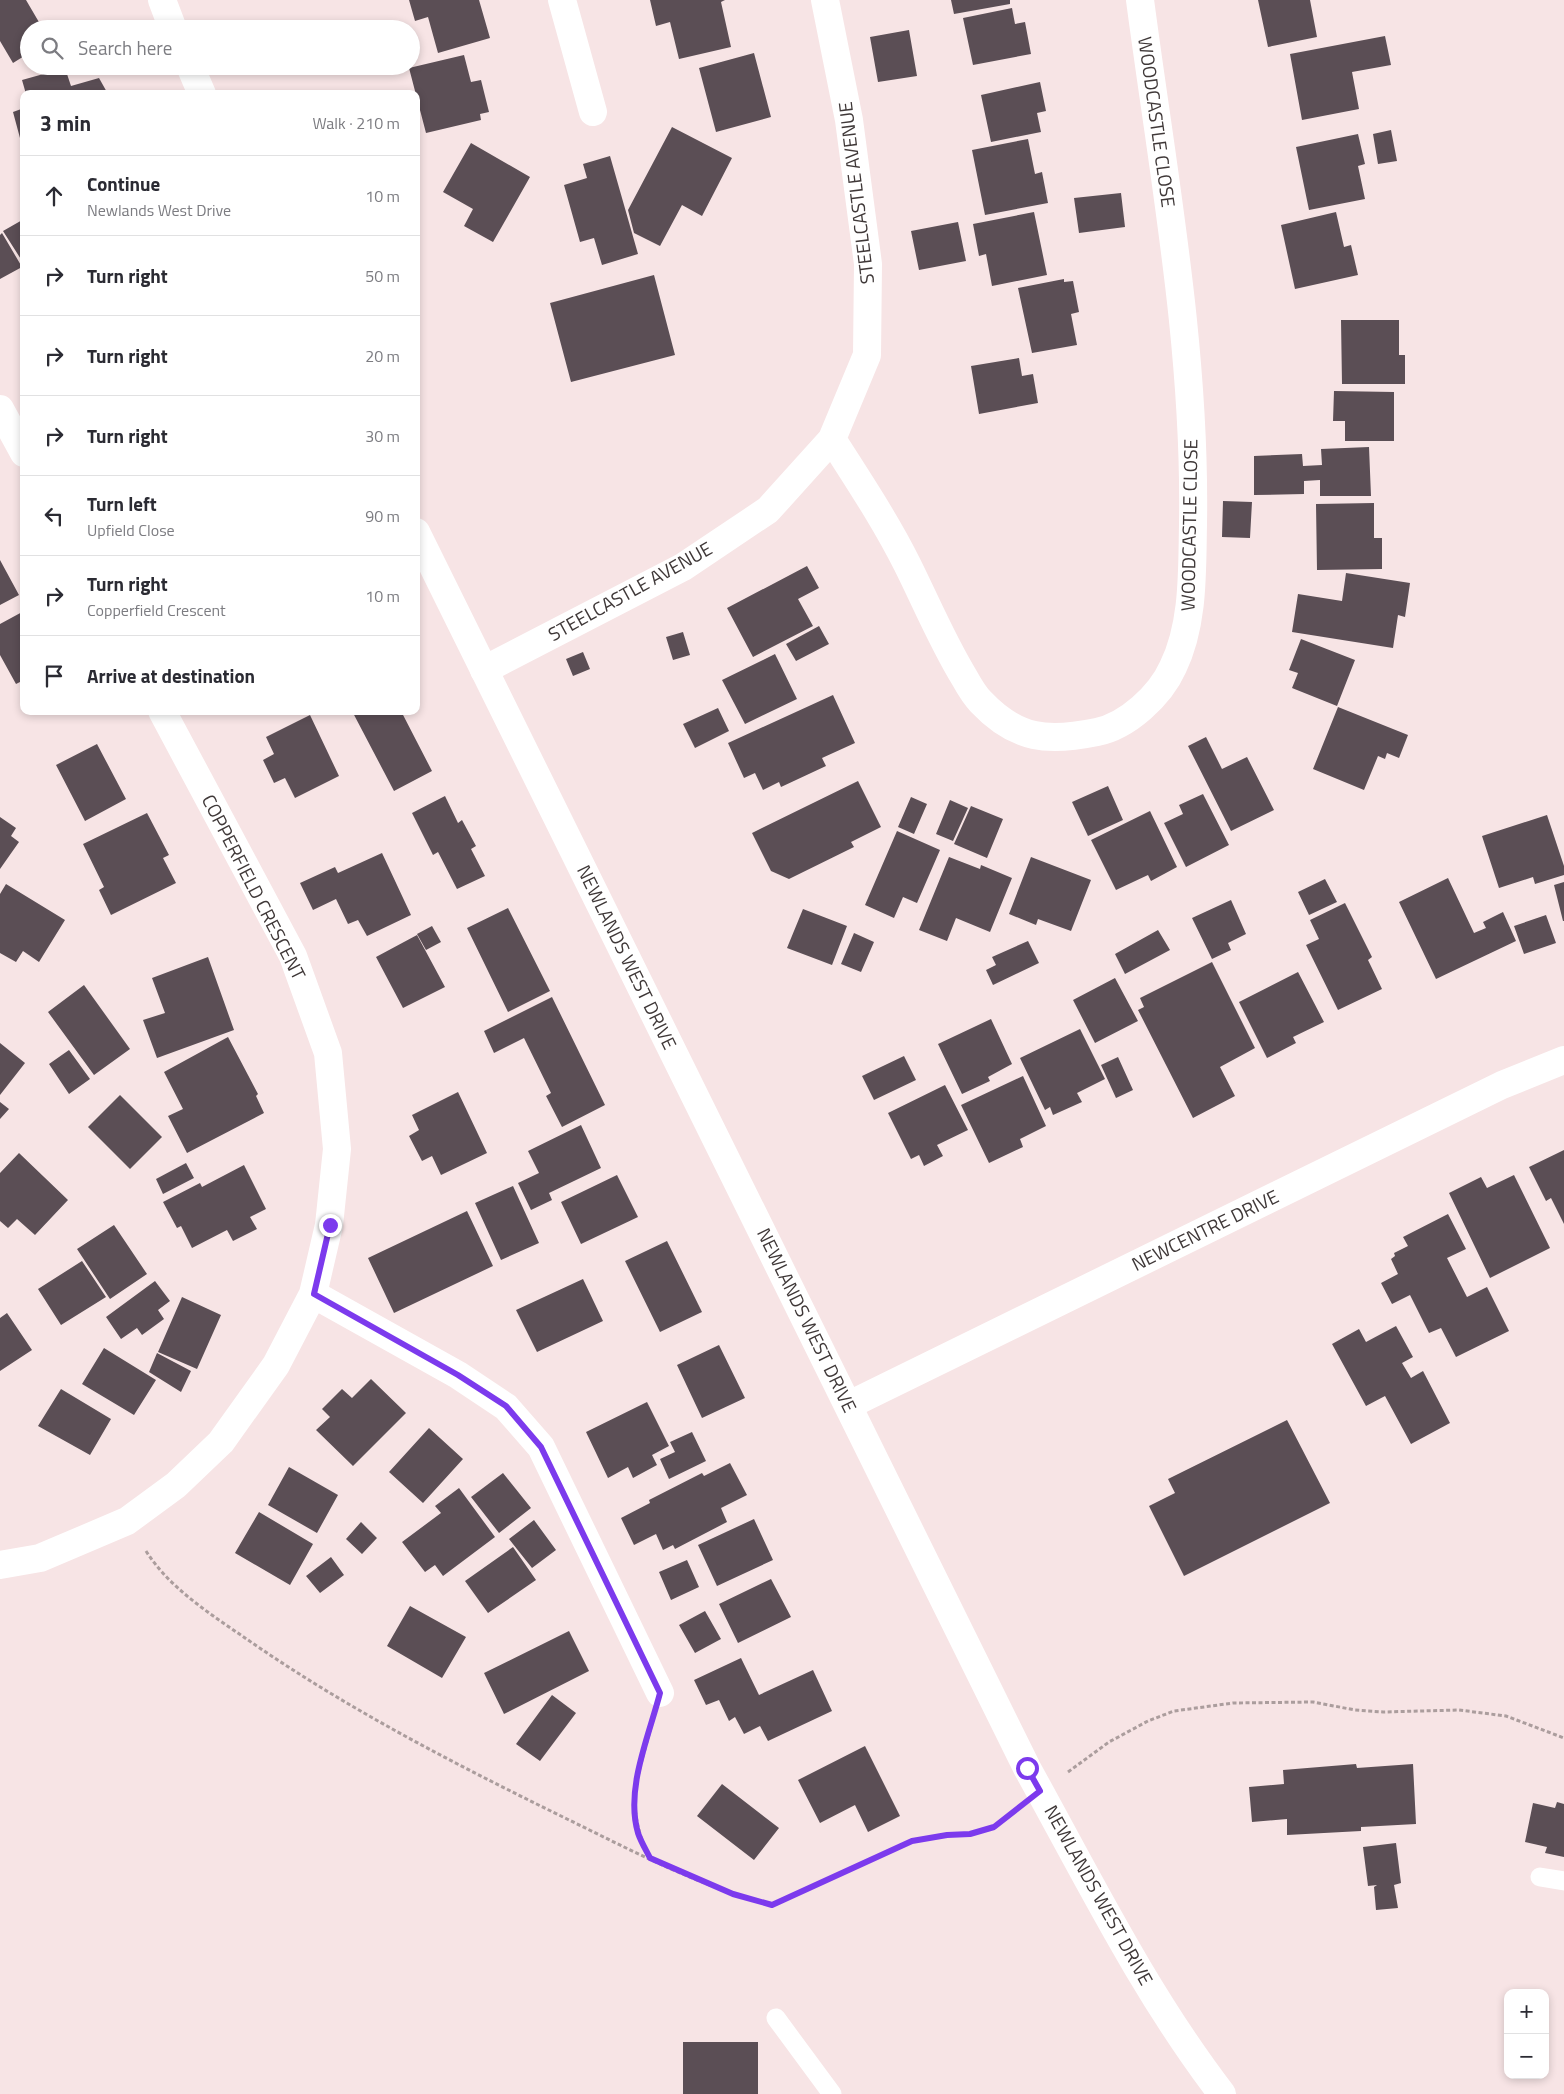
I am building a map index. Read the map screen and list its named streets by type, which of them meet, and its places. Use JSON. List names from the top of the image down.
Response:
{
  "streets": {
    "street": [
      "WOODCASTLE CLOSE",
      "STEELCASTLE AVENUE",
      "COPPERFIELD CRESCENT",
      "NEWLANDS WEST DRIVE",
      "NEWCENTRE DRIVE"
    ]
  },
  "crossings": [
    ["WOODCASTLE CLOSE", "STEELCASTLE AVENUE"],
    ["STEELCASTLE AVENUE", "NEWLANDS WEST DRIVE"],
    ["NEWLANDS WEST DRIVE", "NEWCENTRE DRIVE"]
  ],
  "page": {
    "search": "Search here",
    "heading": ["3 min", "Walk · 210 m"],
    "list": [
      ["Continue", "Newlands West Drive", "10 m"],
      ["Turn right", "50 m"],
      ["Turn right", "20 m"],
      ["Turn right", "30 m"],
      ["Turn left", "Upfield Close", "90 m"],
      ["Turn right", "Copperfield Crescent", "10 m"],
      "Arrive at destination"
    ],
    "map_buttons": ["+", "−"]
  }
}
